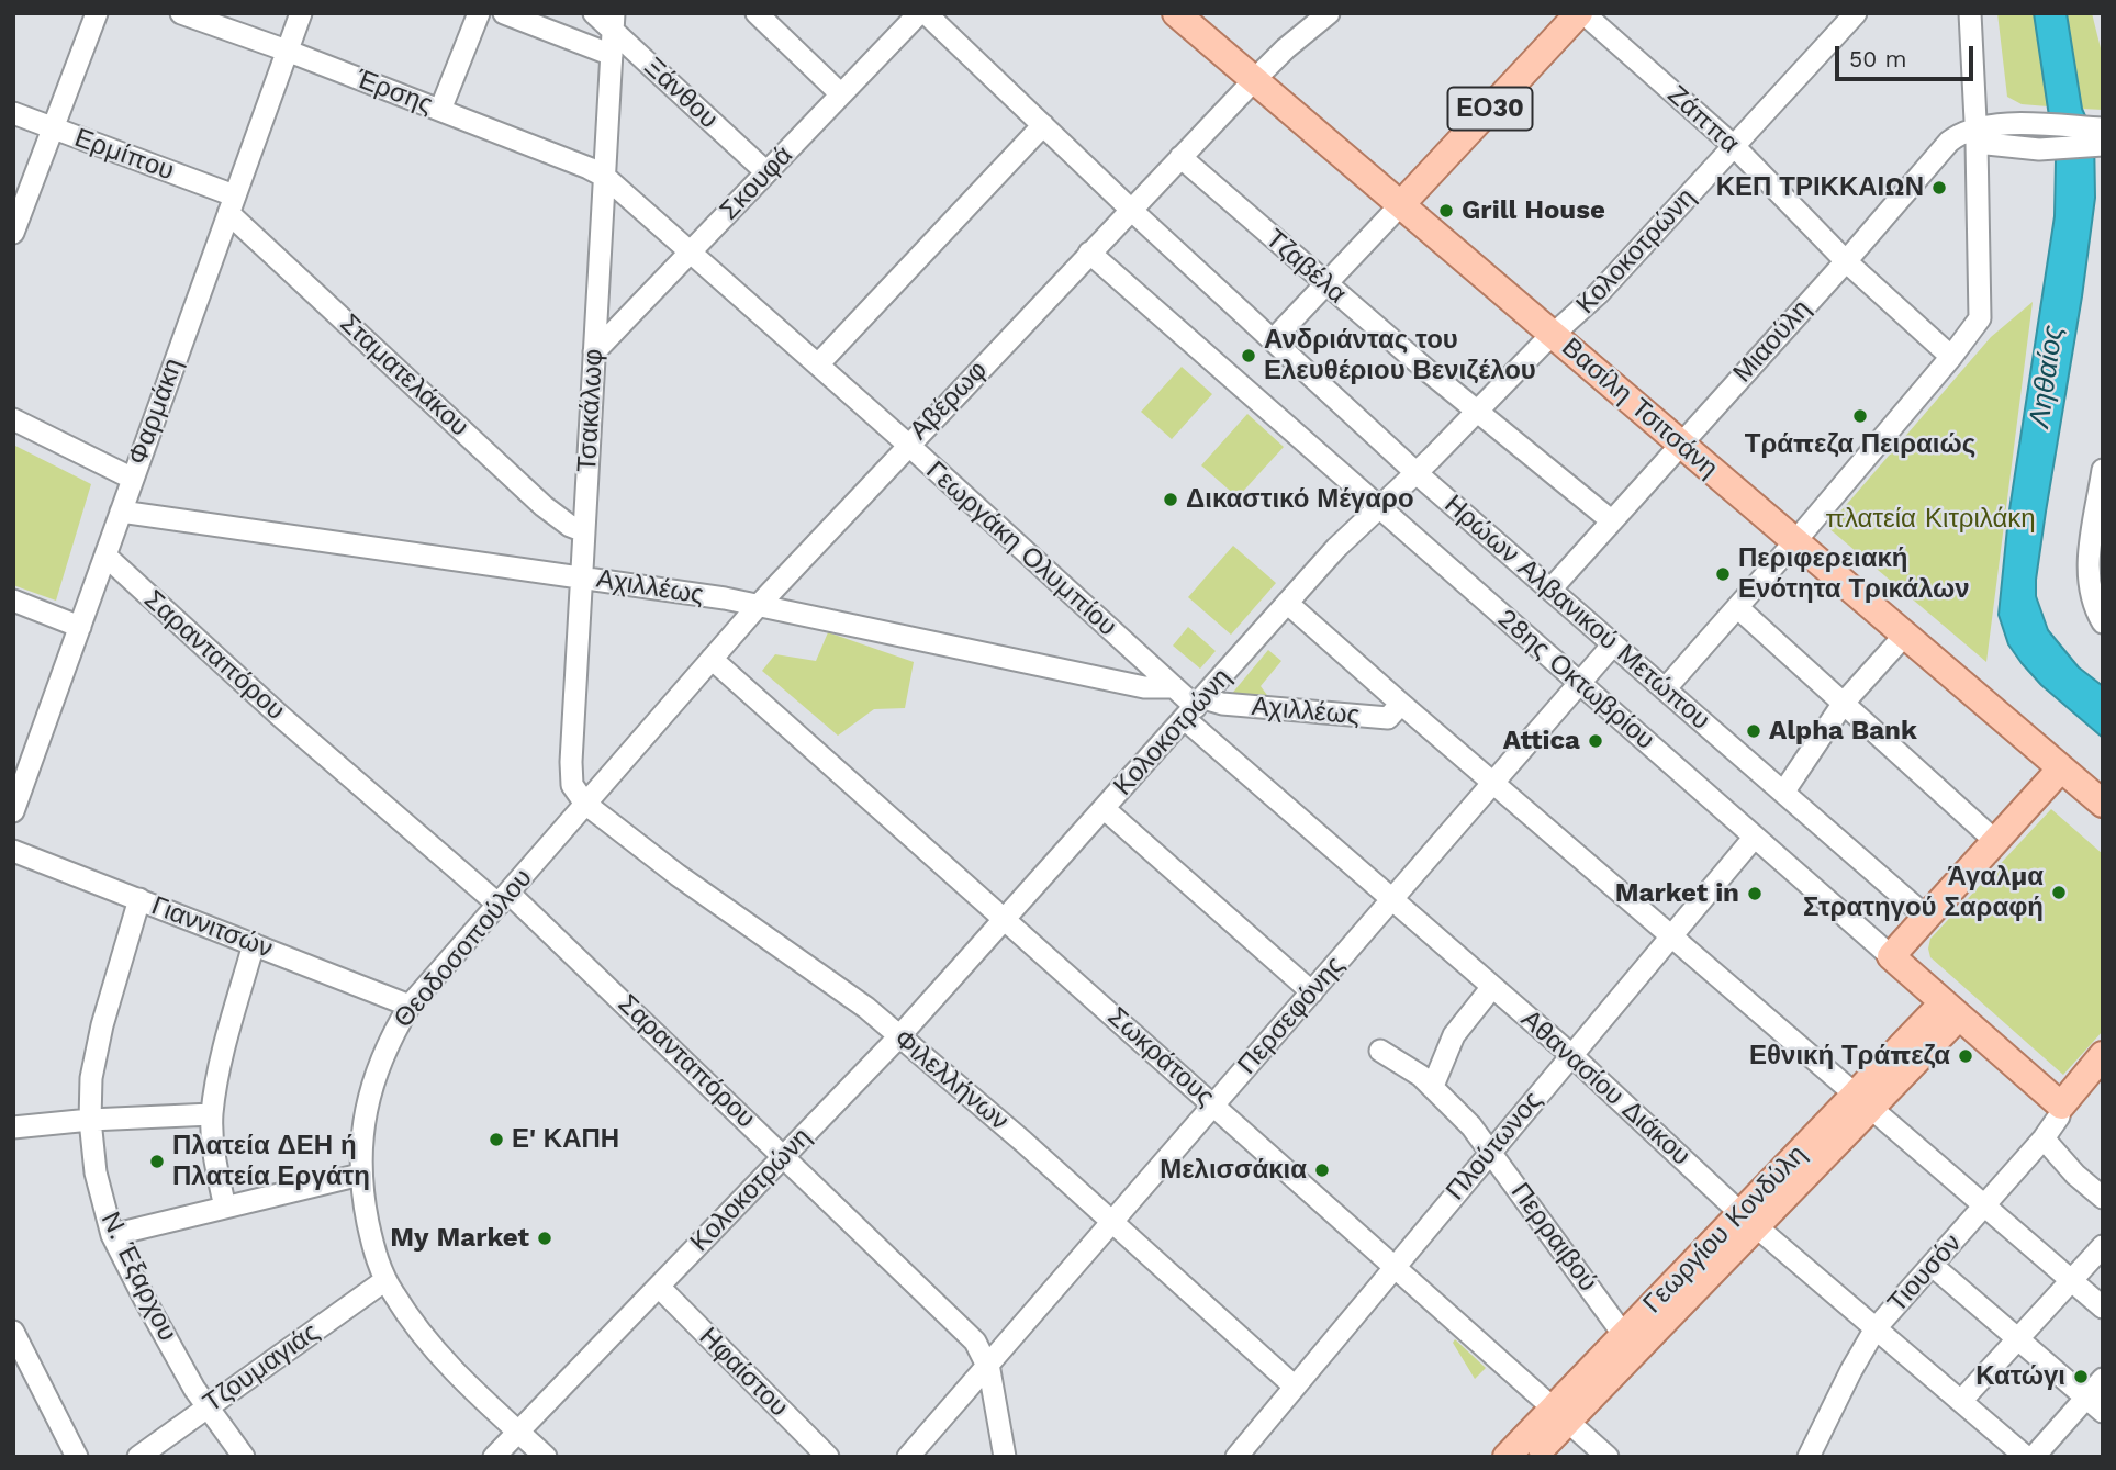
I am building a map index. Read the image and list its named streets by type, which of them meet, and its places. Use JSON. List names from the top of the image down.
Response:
{
  "streets": {
    "main road": [
      "ΕΟ30",
      "Βασίλη Τσιτσάνη",
      "28ης Οκτωβρίου",
      "Γεωργίου Κονδύλη"
    ],
    "street": [
      "Έρσης",
      "Ξάνθου",
      "Ζάππα",
      "Ερμίπου",
      "Σκουφά",
      "Κολοκοτρώνη",
      "Τζαβέλα",
      "Μιαούλη",
      "Σταματελάκου",
      "Αβέρωφ",
      "Τσακάλωφ",
      "Φαρμάκη",
      "Γεωργάκη Ολυμπίου",
      "Αχιλλέως",
      "Ηρώων Αλβανικού Μετώπου",
      "Σαρανταπόρου",
      "Γιαννιτσών",
      "Θεοδοσοπούλου",
      "Περσεφόνης",
      "Σωκράτους",
      "Φιλελλήνων",
      "Αθανασίου Διάκου",
      "Πλούτωνος",
      "Περραιβού",
      "Τιουσόν",
      "Ν. Έξαρχου",
      "Τζουμαγιάς",
      "Ηφαίστου"
    ]
  },
  "crossings": [
    ["Έρσης", "Τσακάλωφ"],
    ["Έρσης", "Φαρμάκη"],
    ["Έρσης", "Γεωργάκη Ολυμπίου"],
    ["Ξάνθου", "Σκουφά"],
    ["Ξάνθου", "Τσακάλωφ"],
    ["ΕΟ30", "Ζάππα"],
    ["ΕΟ30", "Βασίλη Τσιτσάνη"],
    ["Ζάππα", "Κολοκοτρώνη"],
    ["Ζάππα", "Μιαούλη"],
    ["Ερμίπου", "Σταματελάκου"],
    ["Ερμίπου", "Φαρμάκη"],
    ["Σκουφά", "Τσακάλωφ"],
    ["Σκουφά", "Γεωργάκη Ολυμπίου"],
    ["Κολοκοτρώνη", "Τζαβέλα"],
    ["Κολοκοτρώνη", "Βασίλη Τσιτσάνη"],
    ["Κολοκοτρώνη", "Γεωργάκη Ολυμπίου"],
    ["Κολοκοτρώνη", "Αχιλλέως"],
    ["Κολοκοτρώνη", "Ηρώων Αλβανικού Μετώπου"],
    ["Κολοκοτρώνη", "Σαρανταπόρου"],
    ["Κολοκοτρώνη", "28ης Οκτωβρίου"],
    ["Κολοκοτρώνη", "Θεοδοσοπούλου"],
    ["Κολοκοτρώνη", "Σωκράτους"],
    ["Κολοκοτρώνη", "Φιλελλήνων"],
    ["Κολοκοτρώνη", "Αθανασίου Διάκου"],
    ["Κολοκοτρώνη", "Ηφαίστου"],
    ["Τζαβέλα", "Μιαούλη"],
    ["Τζαβέλα", "Αβέρωφ"],
    ["Μιαούλη", "Βασίλη Τσιτσάνη"],
    ["Μιαούλη", "Ηρώων Αλβανικού Μετώπου"],
    ["Σταματελάκου", "Τσακάλωφ"],
    ["Σταματελάκου", "Φαρμάκη"],
    ["Αβέρωφ", "Βασίλη Τσιτσάνη"],
    ["Αβέρωφ", "Τσακάλωφ"],
    ["Αβέρωφ", "Γεωργάκη Ολυμπίου"],
    ["Αβέρωφ", "Αχιλλέως"],
    ["Αβέρωφ", "Ηρώων Αλβανικού Μετώπου"],
    ["Αβέρωφ", "28ης Οκτωβρίου"],
    ["Αβέρωφ", "Θεοδοσοπούλου"],
    ["Αβέρωφ", "Σωκράτους"],
    ["Αβέρωφ", "Φιλελλήνων"],
    ["Τσακάλωφ", "Γεωργάκη Ολυμπίου"],
    ["Τσακάλωφ", "Αχιλλέως"],
    ["Τσακάλωφ", "Θεοδοσοπούλου"],
    ["Τσακάλωφ", "Φιλελλήνων"],
    ["Φαρμάκη", "Αχιλλέως"],
    ["Φαρμάκη", "Σαρανταπόρου"],
    ["Γεωργάκη Ολυμπίου", "Αχιλλέως"],
    ["Γεωργάκη Ολυμπίου", "Αθανασίου Διάκου"],
    ["Αχιλλέως", "Αθανασίου Διάκου"],
    ["Ηρώων Αλβανικού Μετώπου", "Περσεφόνης"],
    ["Σαρανταπόρου", "Θεοδοσοπούλου"],
    ["Σαρανταπόρου", "Περσεφόνης"],
    ["28ης Οκτωβρίου", "Περσεφόνης"],
    ["28ης Οκτωβρίου", "Πλούτωνος"],
    ["28ης Οκτωβρίου", "Γεωργίου Κονδύλη"],
    ["28ης Οκτωβρίου", "Τιουσόν"],
    ["Γιαννιτσών", "Θεοδοσοπούλου"],
    ["Γιαννιτσών", "Ν. Έξαρχου"],
    ["Θεοδοσοπούλου", "Φιλελλήνων"],
    ["Θεοδοσοπούλου", "Τζουμαγιάς"],
    ["Περσεφόνης", "Σωκράτους"],
    ["Περσεφόνης", "Φιλελλήνων"],
    ["Περσεφόνης", "Αθανασίου Διάκου"],
    ["Σωκράτους", "Πλούτωνος"],
    ["Σωκράτους", "Γεωργίου Κονδύλη"],
    ["Φιλελλήνων", "Πλούτωνος"],
    ["Αθανασίου Διάκου", "Πλούτωνος"],
    ["Αθανασίου Διάκου", "Γεωργίου Κονδύλη"],
    ["Αθανασίου Διάκου", "Τιουσόν"],
    ["Πλούτωνος", "Περραιβού"],
    ["Γεωργίου Κονδύλη", "Περραιβού"],
    ["Ν. Έξαρχου", "Τζουμαγιάς"]
  ],
  "water": ["Ληθαίος"],
  "parks": ["πλατεία Κιτριλάκη"],
  "places": [
    "ΚΕΠ ΤΡΙΚΚΑΙΩΝ",
    "Grill House",
    "Ανδριάντας του Ελευθέριου Βενιζέλου",
    "Τράπεζα Πειραιώς",
    "Δικαστικό Μέγαρο",
    "Περιφερειακή Ενότητα Τρικάλων",
    "Alpha Bank",
    "Attica",
    "Άγαλμα Στρατηγού Σαραφή",
    "Market in",
    "Εθνική Τράπεζα",
    "Ε' ΚΑΠΗ",
    "Πλατεία ΔΕΗ ή Πλατεία Εργάτη",
    "Μελισσάκια",
    "My Market",
    "Κατώγι"
  ],
  "scale_bar": "50 m"
}
